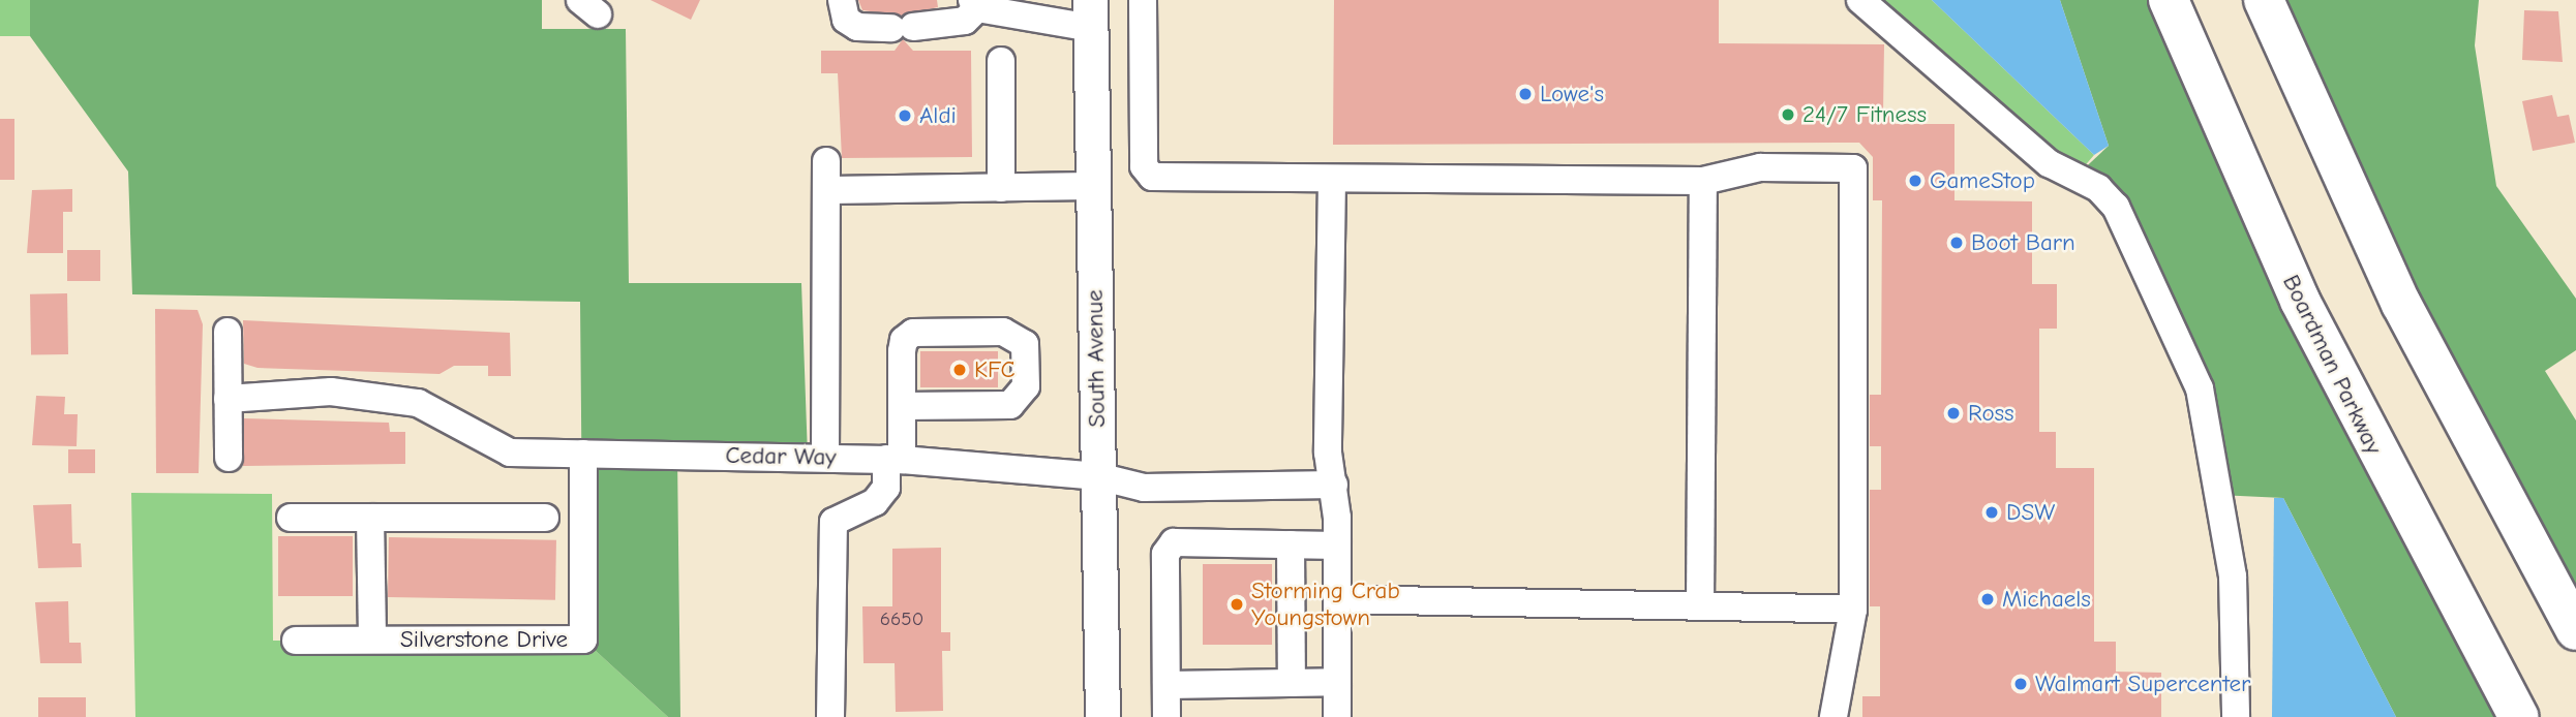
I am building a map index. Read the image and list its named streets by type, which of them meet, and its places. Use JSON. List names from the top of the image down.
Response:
{
  "streets": {
    "highway": ["Boardman Parkway"],
    "main road": ["South Avenue"],
    "street": ["Cedar Way", "Silverstone Drive"]
  },
  "crossings": [
    ["South Avenue", "Cedar Way"],
    ["Cedar Way", "Silverstone Drive"]
  ],
  "places": [
    "Lowe's",
    "24/7 Fitness",
    "Aldi",
    "GameStop",
    "Boot Barn",
    "KFC",
    "Ross",
    "DSW",
    "Michaels",
    "Storming Crab Youngstown",
    "Walmart Supercenter"
  ],
  "house_numbers": ["6650"]
}
